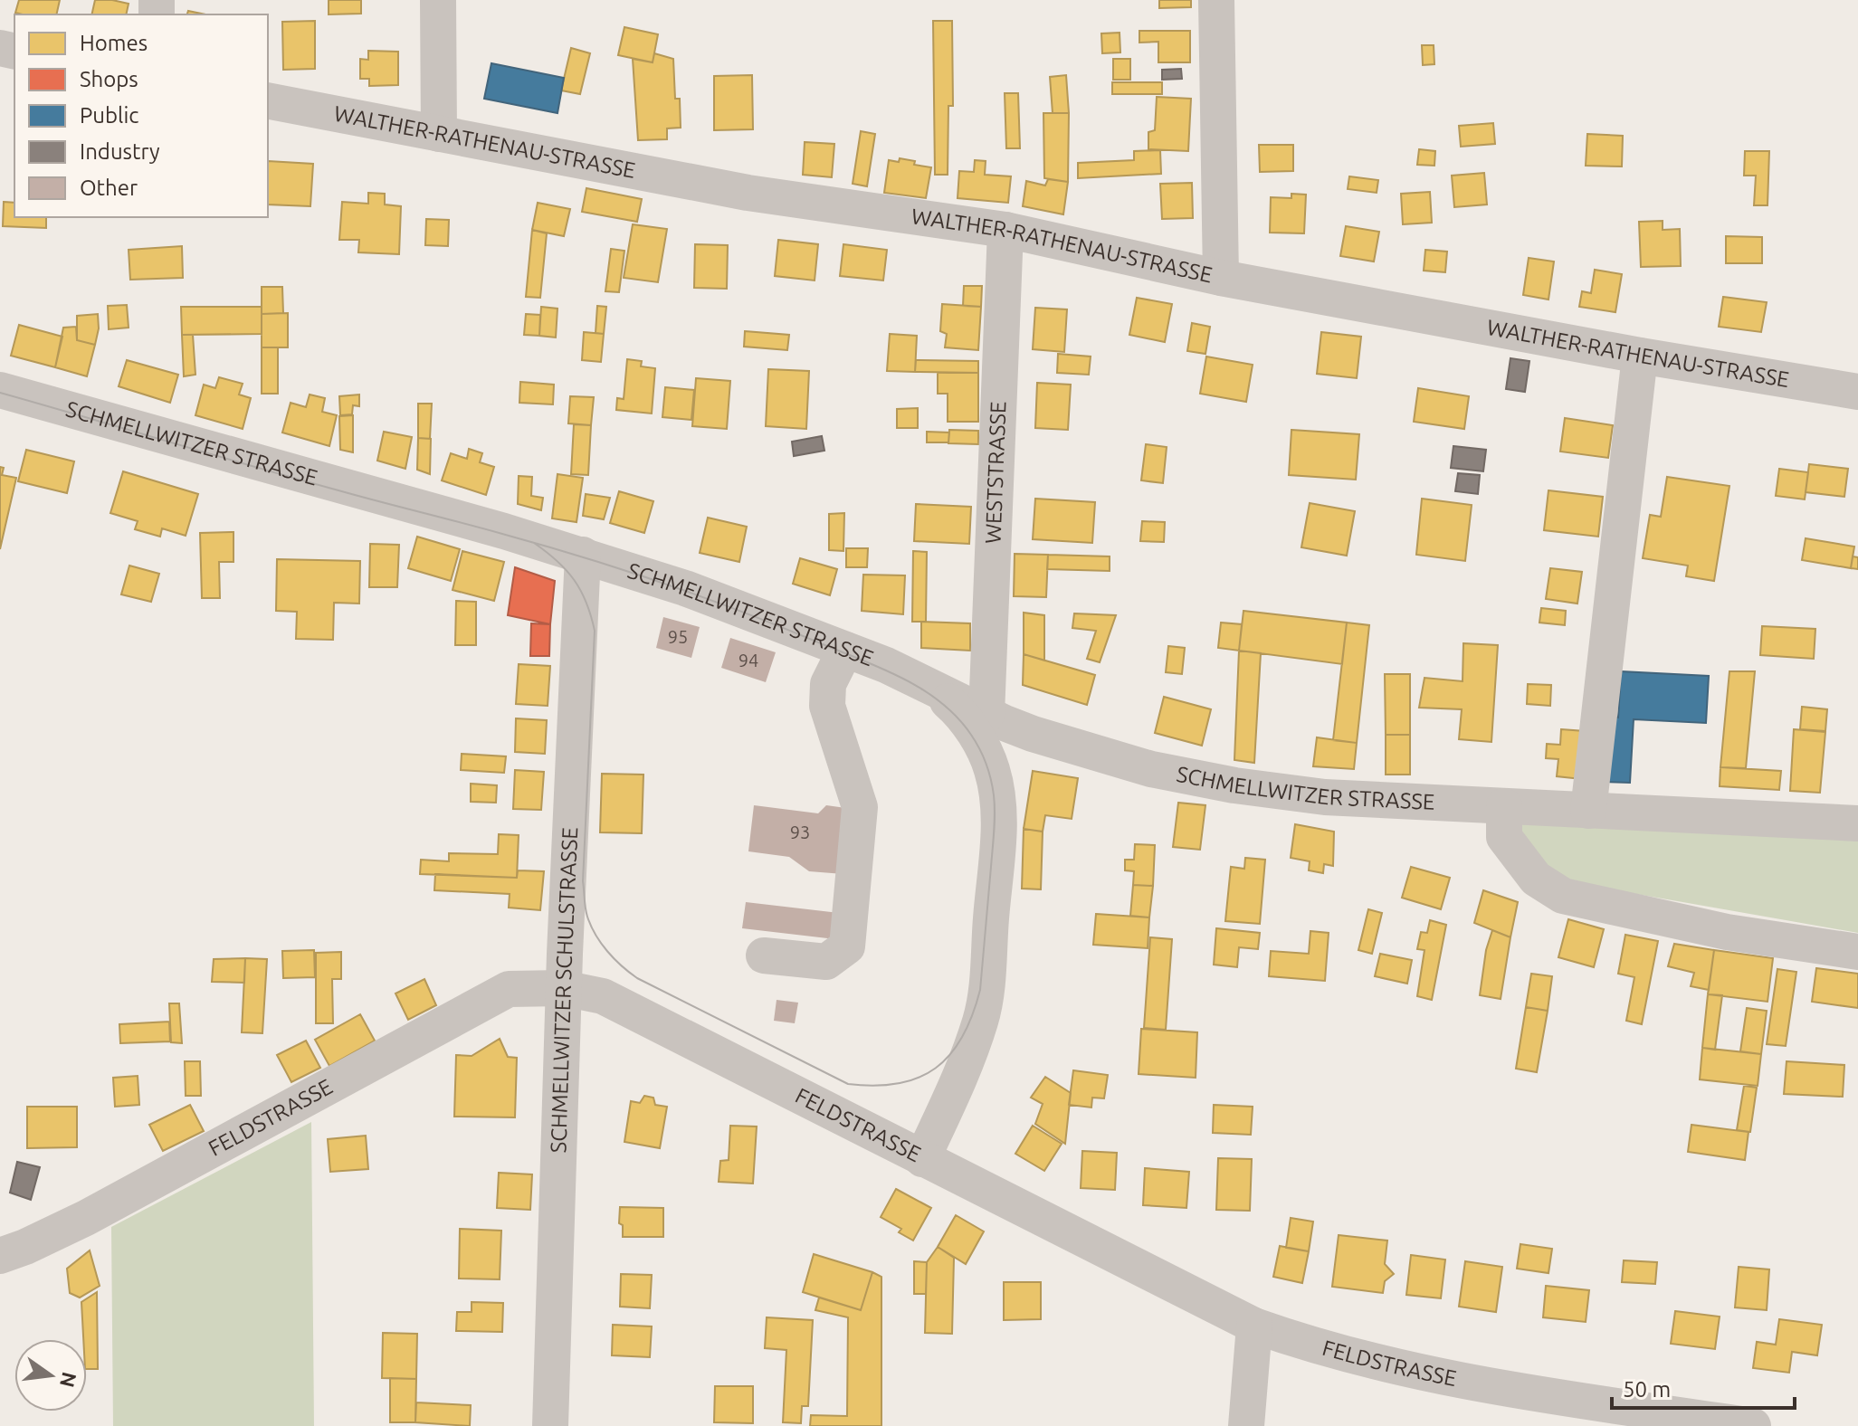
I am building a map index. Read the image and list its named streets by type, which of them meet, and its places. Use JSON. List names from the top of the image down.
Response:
{
  "streets": {
    "street": [
      "WALTHER-RATHENAU-STRASSE",
      "SCHMELLWITZER STRASSE",
      "WESTSTRASSE",
      "SCHMELLWITZER SCHULSTRASSE",
      "FELDSTRASSE"
    ]
  },
  "crossings": [
    ["WALTHER-RATHENAU-STRASSE", "WESTSTRASSE"],
    ["SCHMELLWITZER STRASSE", "WESTSTRASSE"],
    ["SCHMELLWITZER STRASSE", "SCHMELLWITZER SCHULSTRASSE"],
    ["SCHMELLWITZER SCHULSTRASSE", "FELDSTRASSE"]
  ],
  "house_numbers": ["95", "94", "93"],
  "legend": [
    "Homes",
    "Shops",
    "Public",
    "Industry",
    "Other"
  ],
  "scale_bar": "50 m",
  "north": "right"
}
